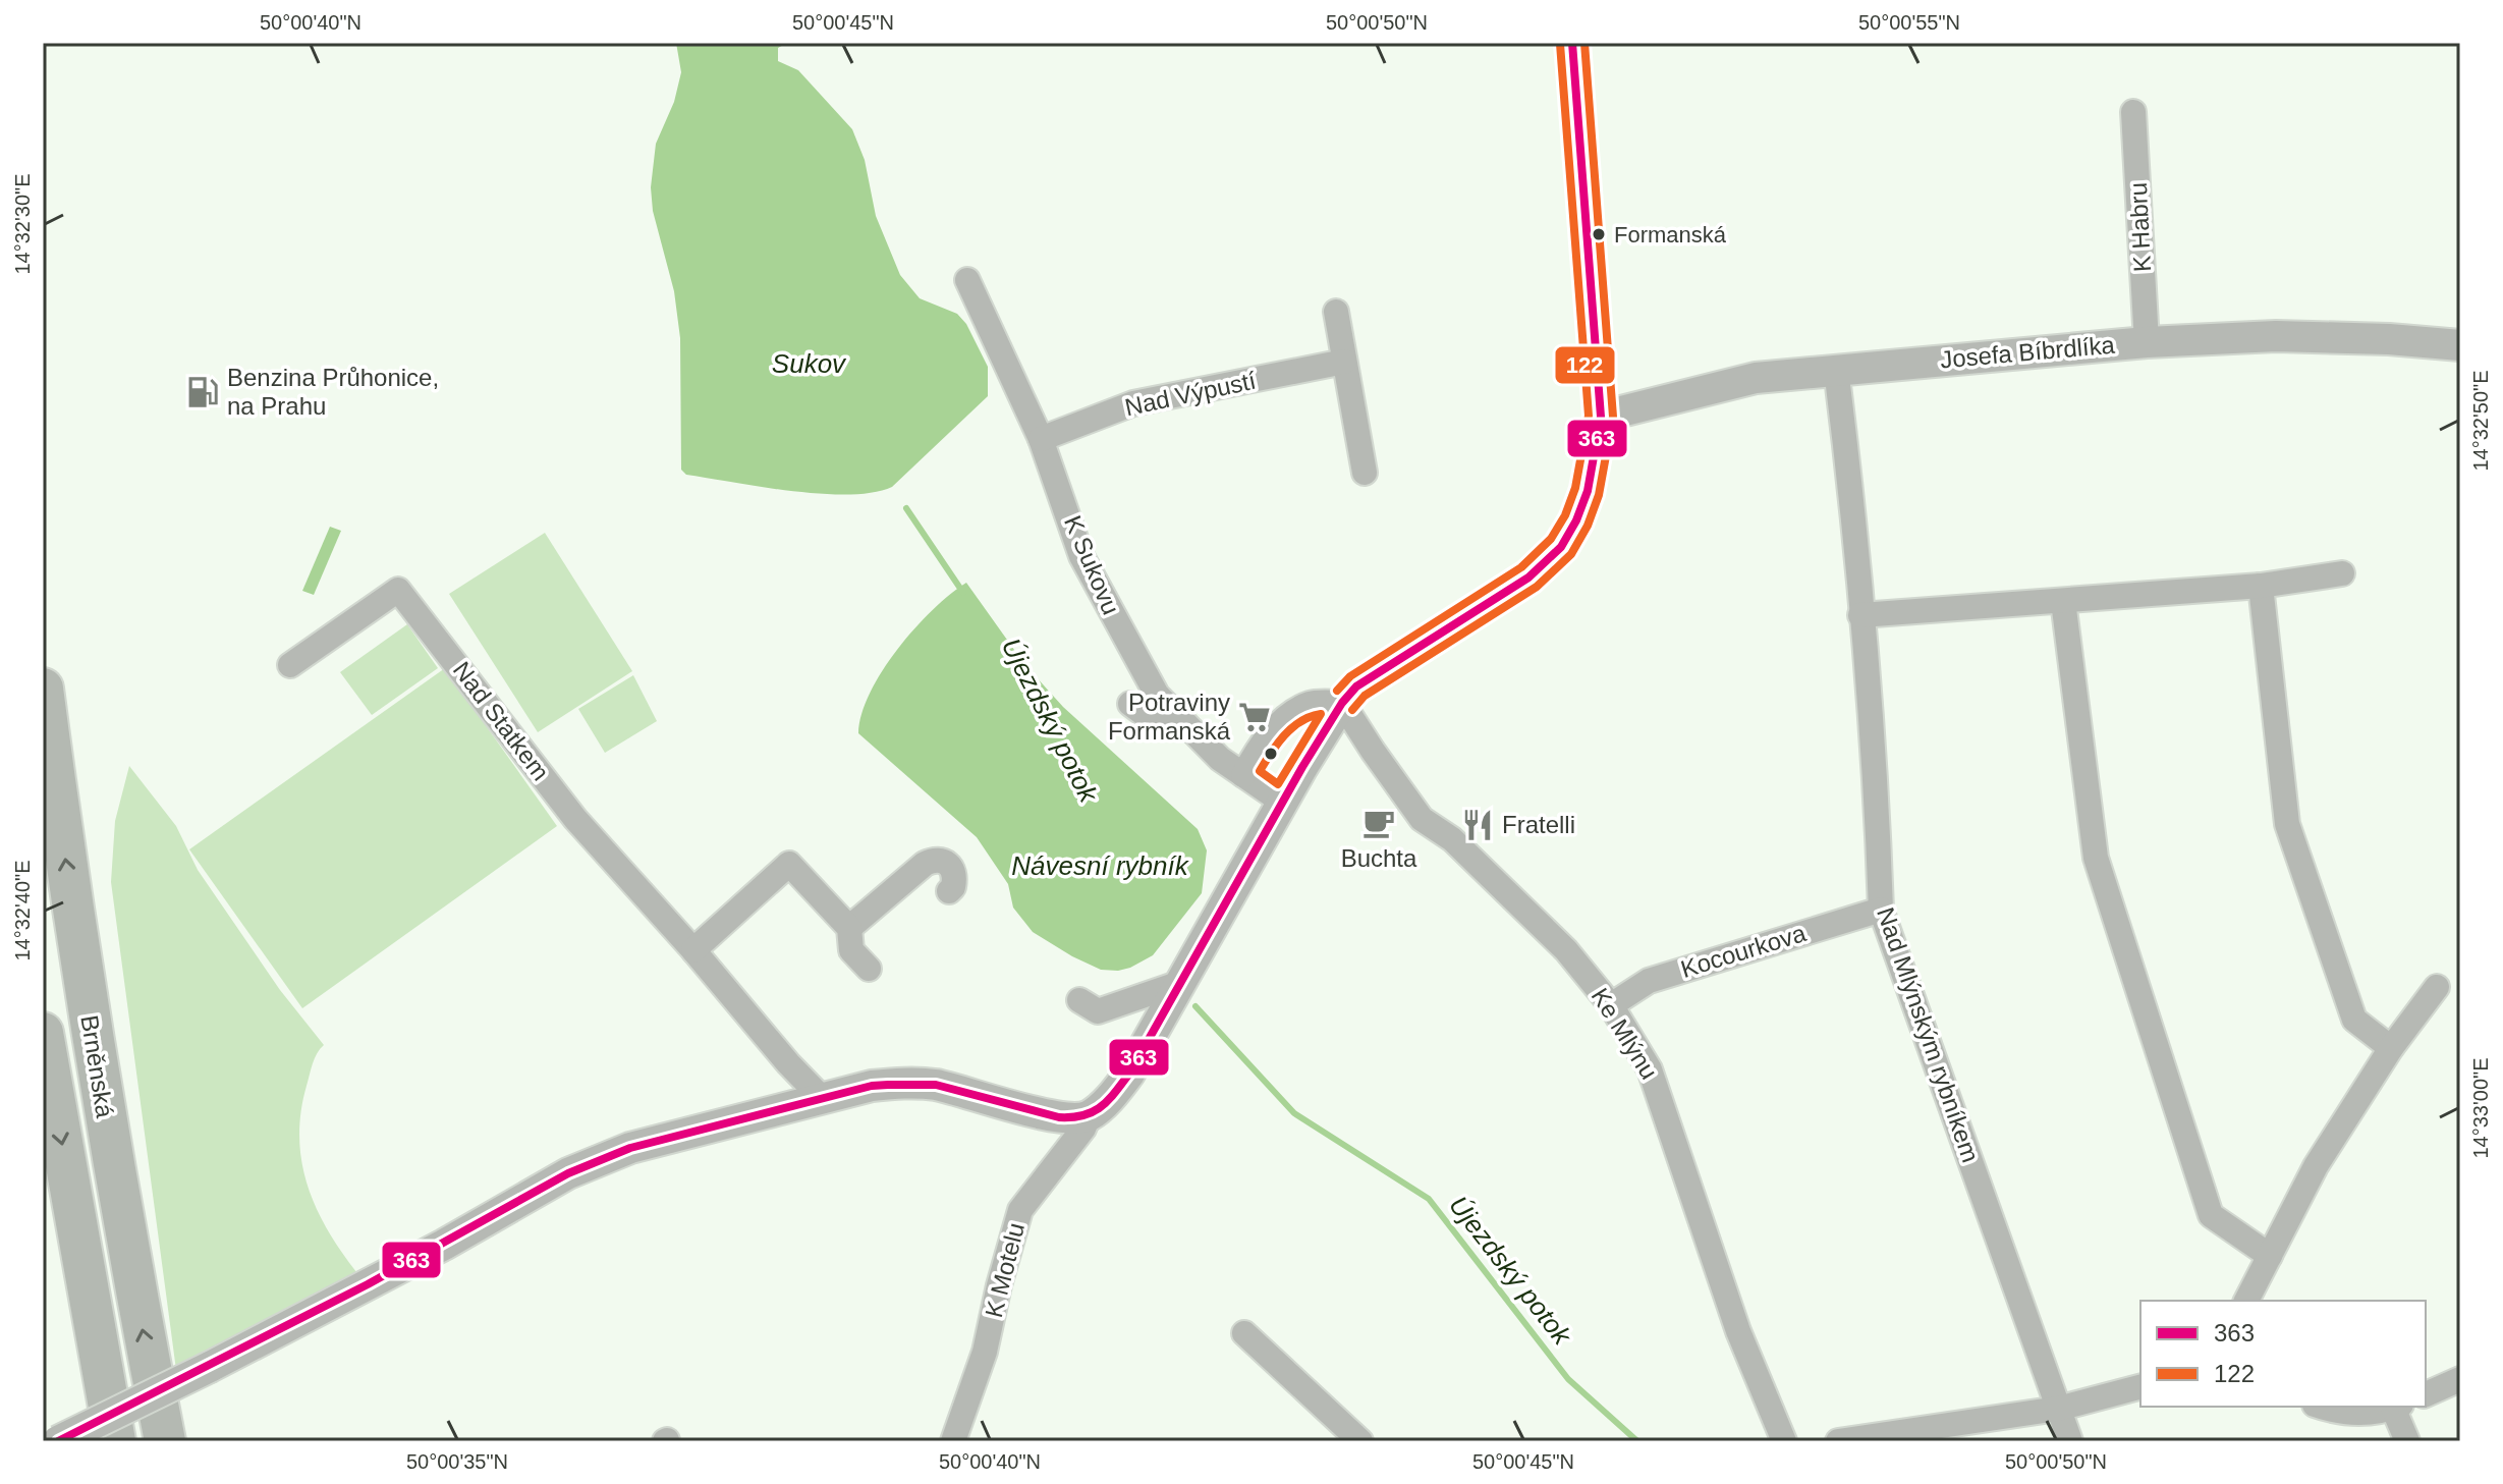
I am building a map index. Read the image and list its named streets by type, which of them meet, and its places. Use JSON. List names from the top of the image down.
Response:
{
  "streets": {
    "highway": ["Brněnská"],
    "street": [
      "K Habru",
      "Josefa Bíbrdlíka",
      "Nad Výpustí",
      "K Sukovu",
      "Nad Statkem",
      "Kocourkova",
      "Ke Mlýnu",
      "Nad Mlýnským rybníkem",
      "K Motelu"
    ]
  },
  "crossings": [
    ["K Habru", "Josefa Bíbrdlíka"],
    ["Josefa Bíbrdlíka", "Nad Mlýnským rybníkem"],
    ["Nad Výpustí", "K Sukovu"],
    ["Kocourkova", "Ke Mlýnu"],
    ["Kocourkova", "Nad Mlýnským rybníkem"]
  ],
  "water": ["Sukov", "Újezdský potok", "Návesní rybník"],
  "places": {
    "other": ["Formanská"],
    "fuel station": ["Benzina Průhonice, na Prahu"],
    "supermarket": ["Potraviny Formanská"],
    "cafe": ["Buchta"],
    "restaurant": ["Fratelli"]
  },
  "lines": ["transit line 363", "transit line 122"],
  "legend": ["363", "122"],
  "coordinates": [
    "50°00'40\"N",
    "50°00'45\"N",
    "50°00'50\"N",
    "50°00'55\"N",
    "14°32'30\"E",
    "14°32'50\"E",
    "14°32'40\"E",
    "14°33'00\"E",
    "50°00'35\"N"
  ]
}
